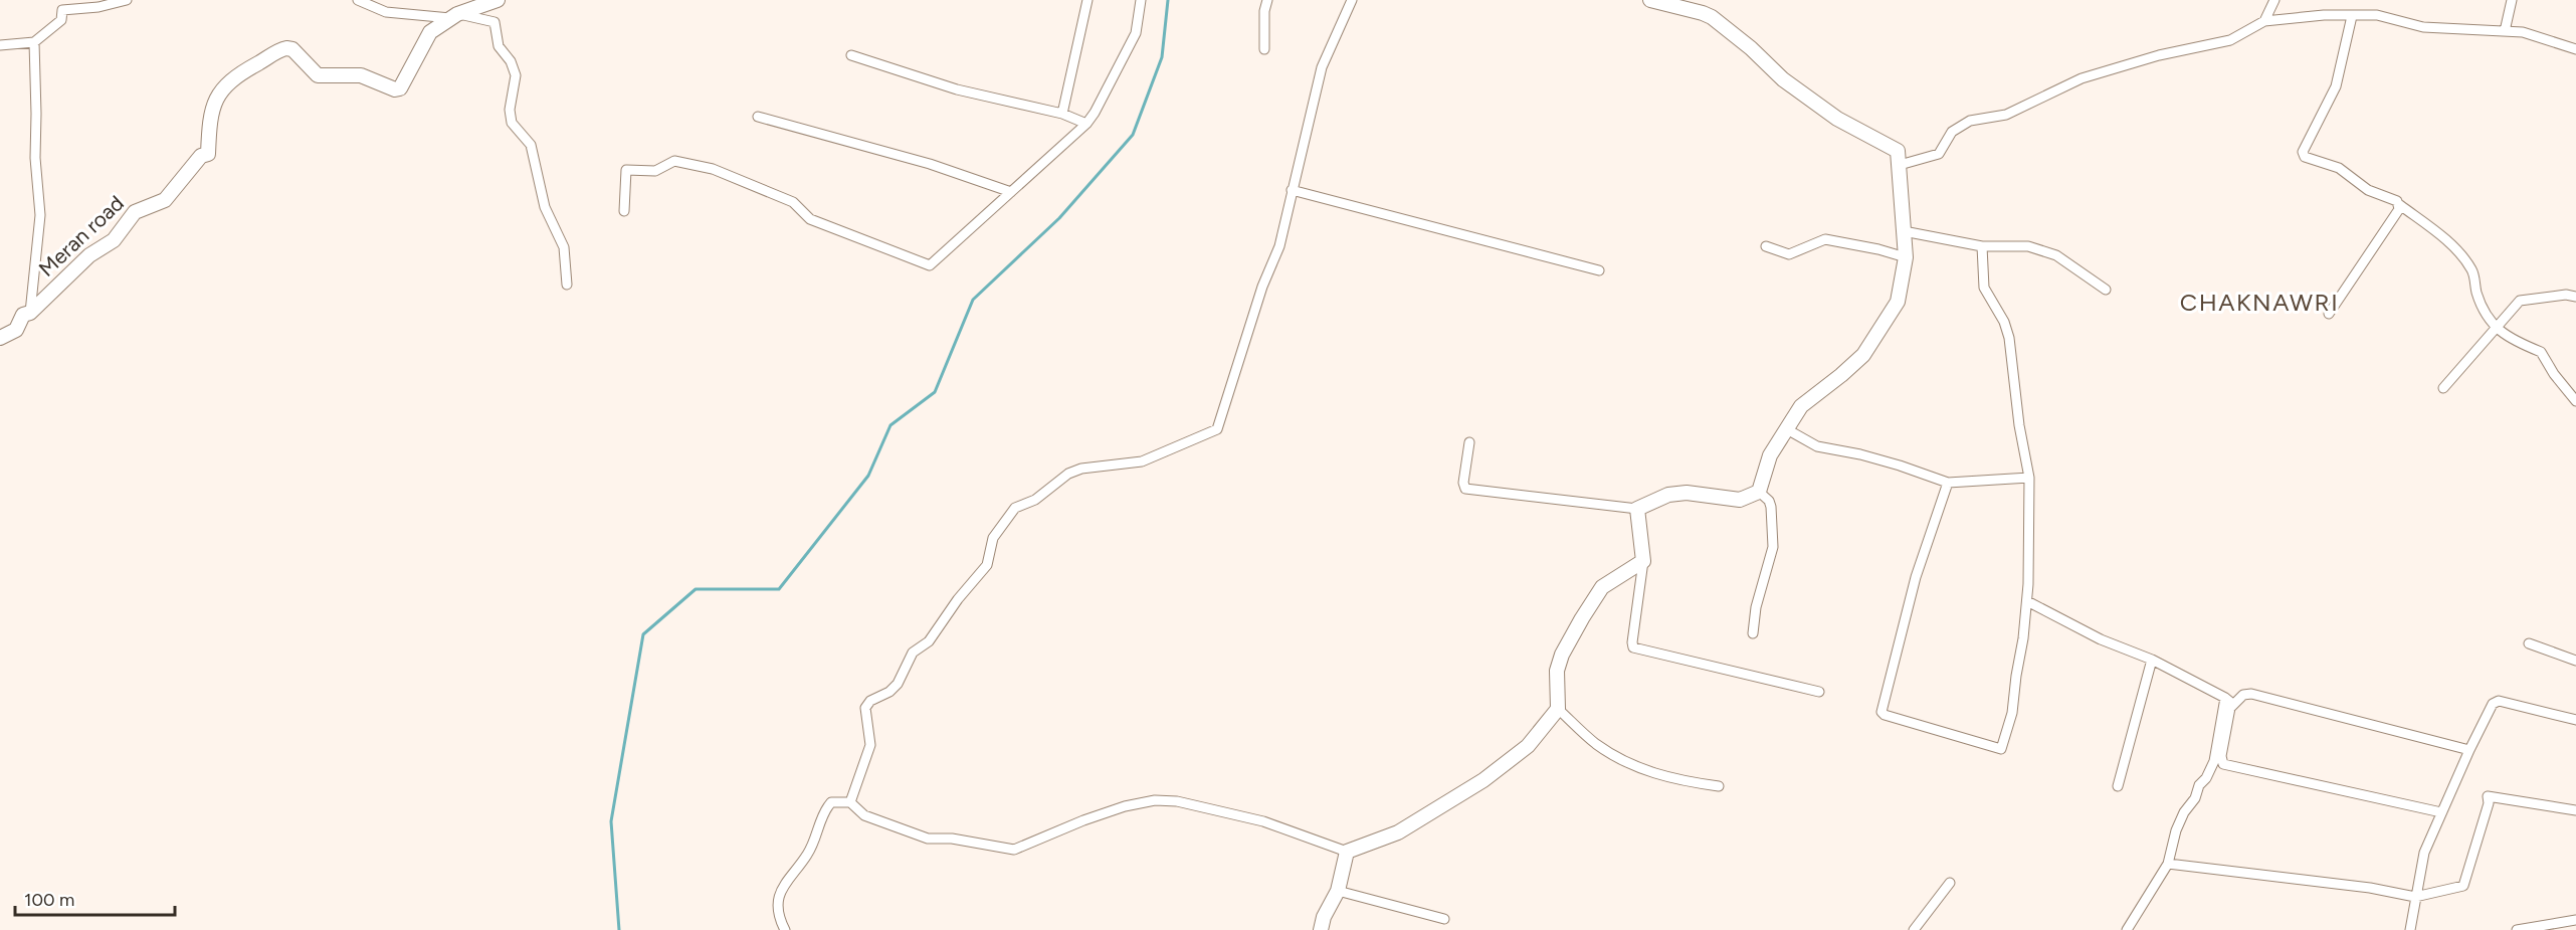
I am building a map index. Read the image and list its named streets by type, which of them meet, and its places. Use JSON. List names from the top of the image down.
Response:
{
  "streets": {
    "street": ["Meran road"]
  },
  "districts": ["CHAKNAWRI"],
  "scale_bar": "100 m"
}
